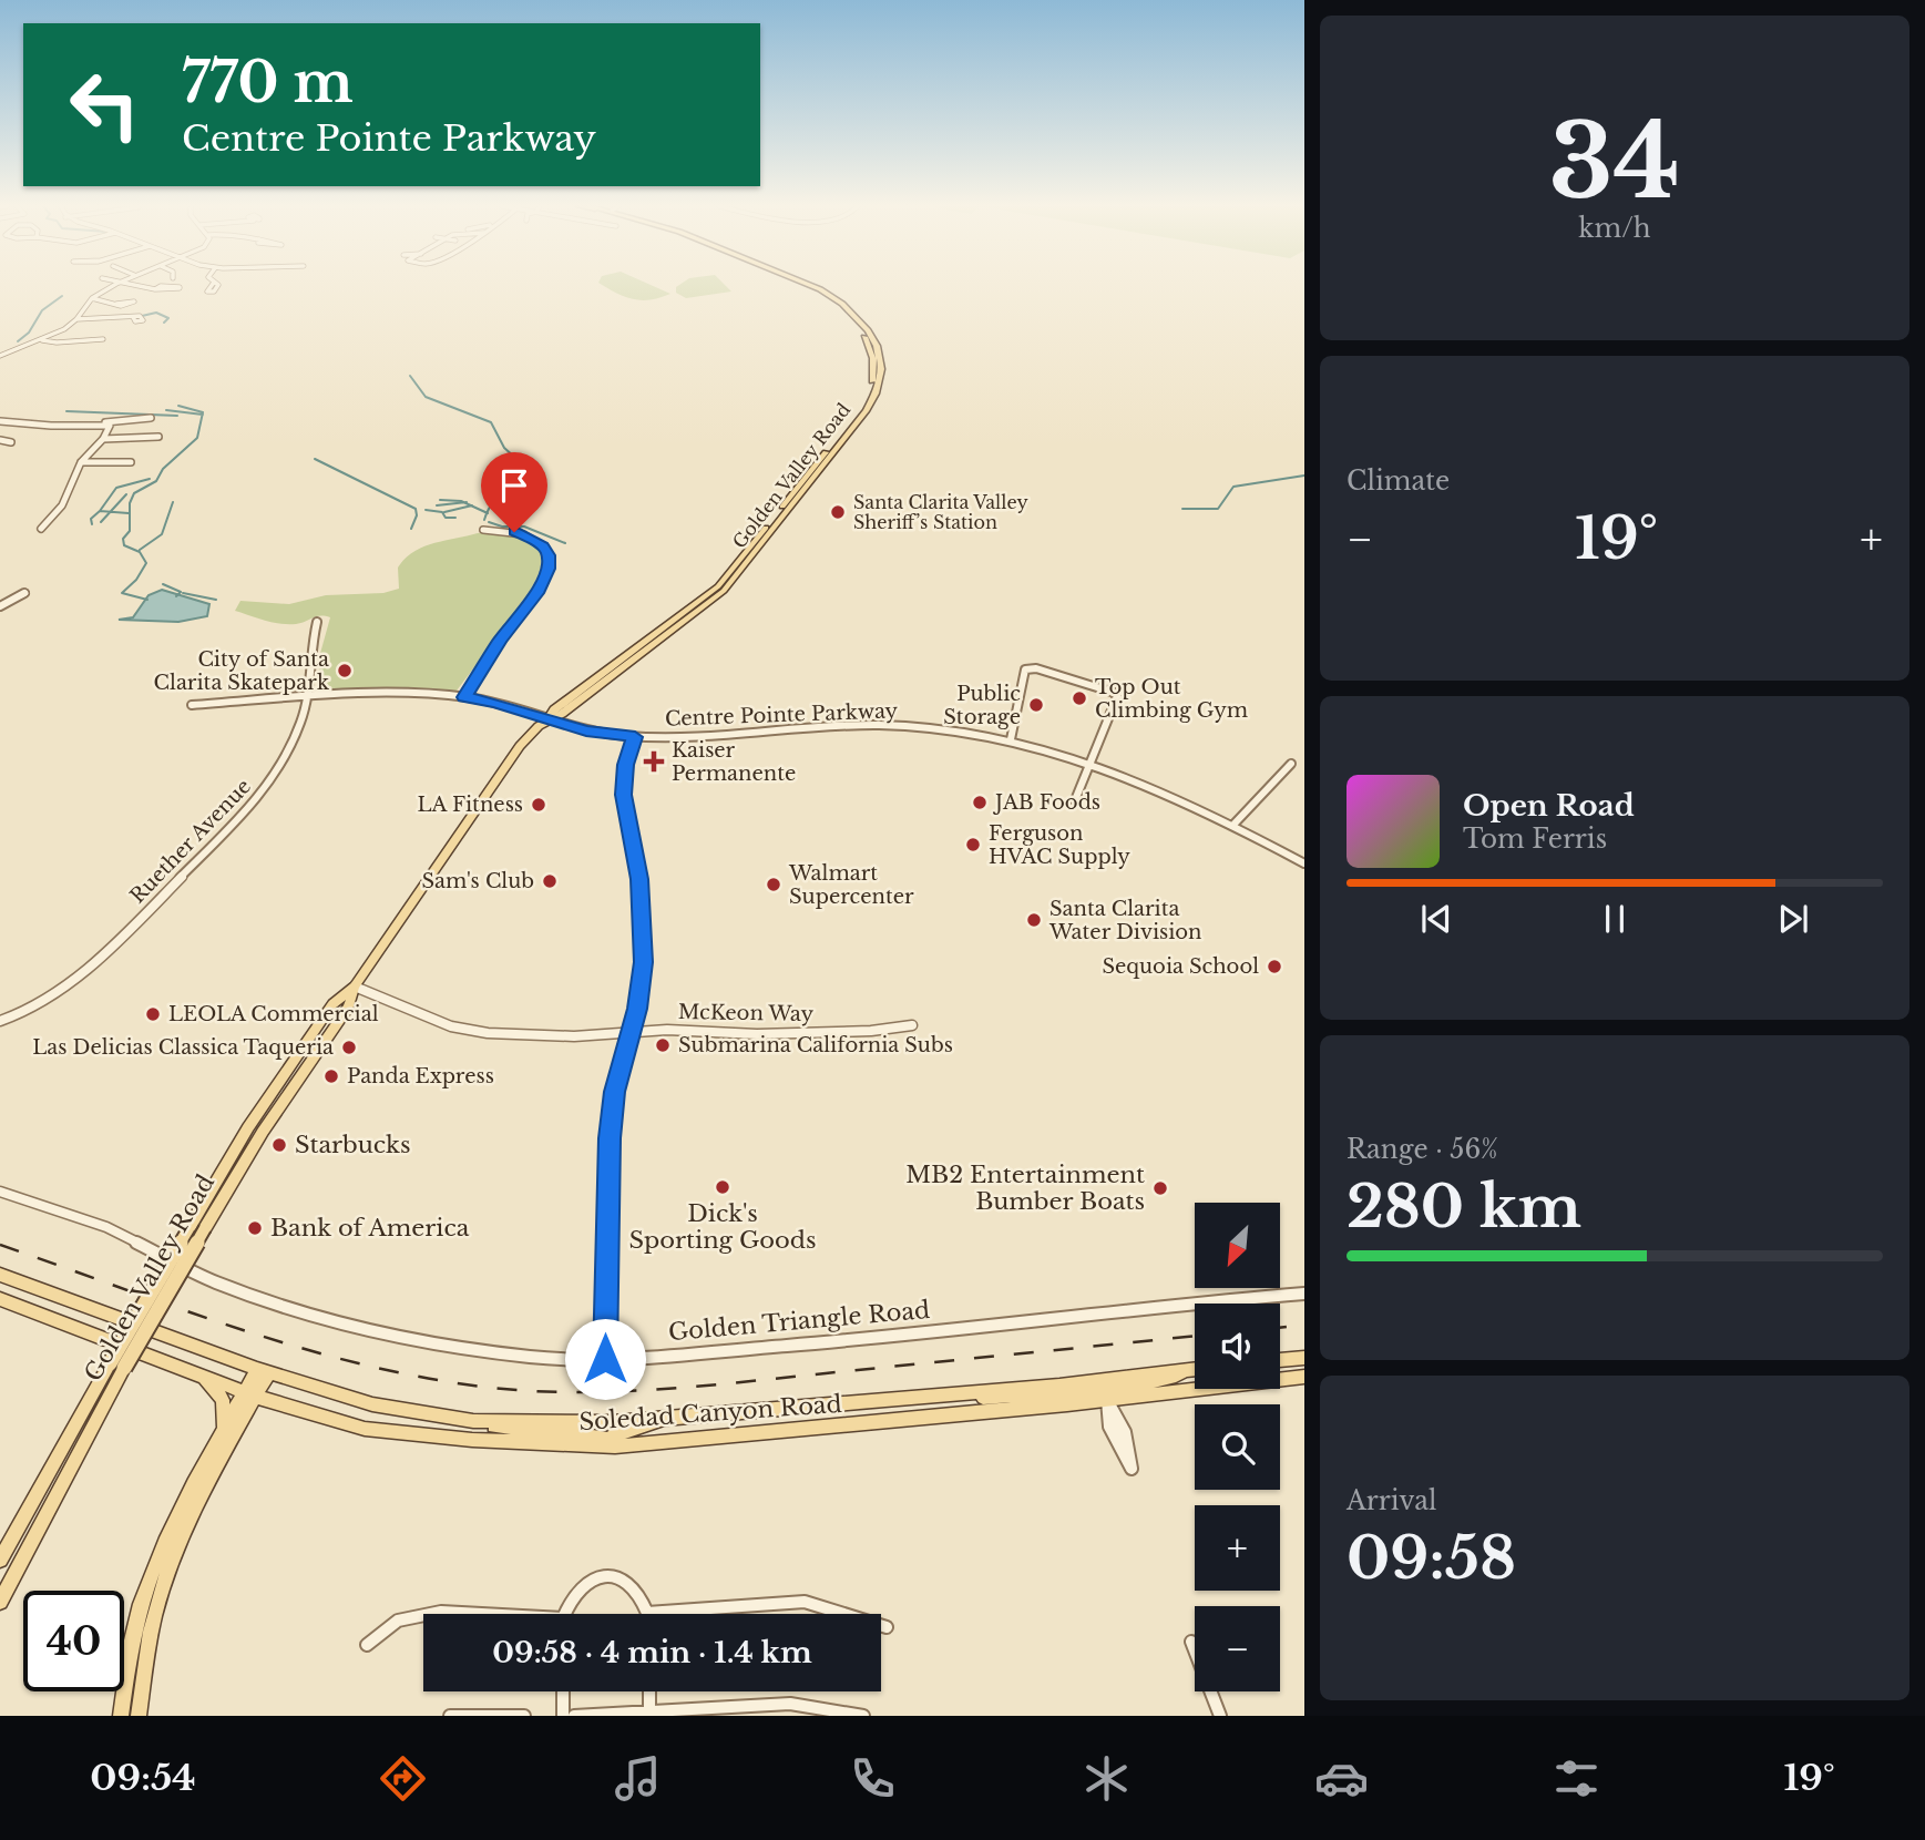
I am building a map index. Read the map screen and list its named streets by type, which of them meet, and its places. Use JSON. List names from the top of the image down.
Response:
{
  "streets": {
    "main road": ["Golden Valley Road", "Soledad Canyon Road"],
    "street": [
      "Centre Pointe Parkway",
      "Ruether Avenue",
      "McKeon Way",
      "Golden Triangle Road"
    ]
  },
  "crossings": [
    ["Golden Valley Road", "Centre Pointe Parkway"],
    ["Golden Valley Road", "McKeon Way"],
    ["Centre Pointe Parkway", "Ruether Avenue"]
  ],
  "places": {
    "other": [
      "Santa Clarita Valley Sheriff’s Station",
      "City of Santa Clarita Skatepark",
      "Top Out Climbing Gym",
      "Public Storage",
      "JAB Foods",
      "LA Fitness",
      "Ferguson HVAC Supply",
      "Sam's Club",
      "Walmart Supercenter",
      "Santa Clarita Water Division",
      "Sequoia School",
      "LEOLA Commercial",
      "Submarina California Subs",
      "Las Delicias Classica Taqueria",
      "Panda Express",
      "Starbucks",
      "Dick's Sporting Goods",
      "MB2 Entertainment Bumber Boats",
      "Bank of America"
    ],
    "health": ["Kaiser Permanente"]
  },
  "north": "bottom left",
  "page": {
    "tile": [
      ["34", "km/h"],
      "Climate",
      ["Range · 56%", "280 km"],
      ["Arrival", "09:58"]
    ],
    "turn": ["770 m", "Centre Pointe Parkway"],
    "heat": ["−", "19°", "+"],
    "song": ["Open Road", "Tom Ferris"],
    "map_buttons": ["+", "−"],
    "limit": "40",
    "trip": "09:58 · 4 min · 1.4 km",
    "tabs": ["09:54", "19°"]
  }
}
